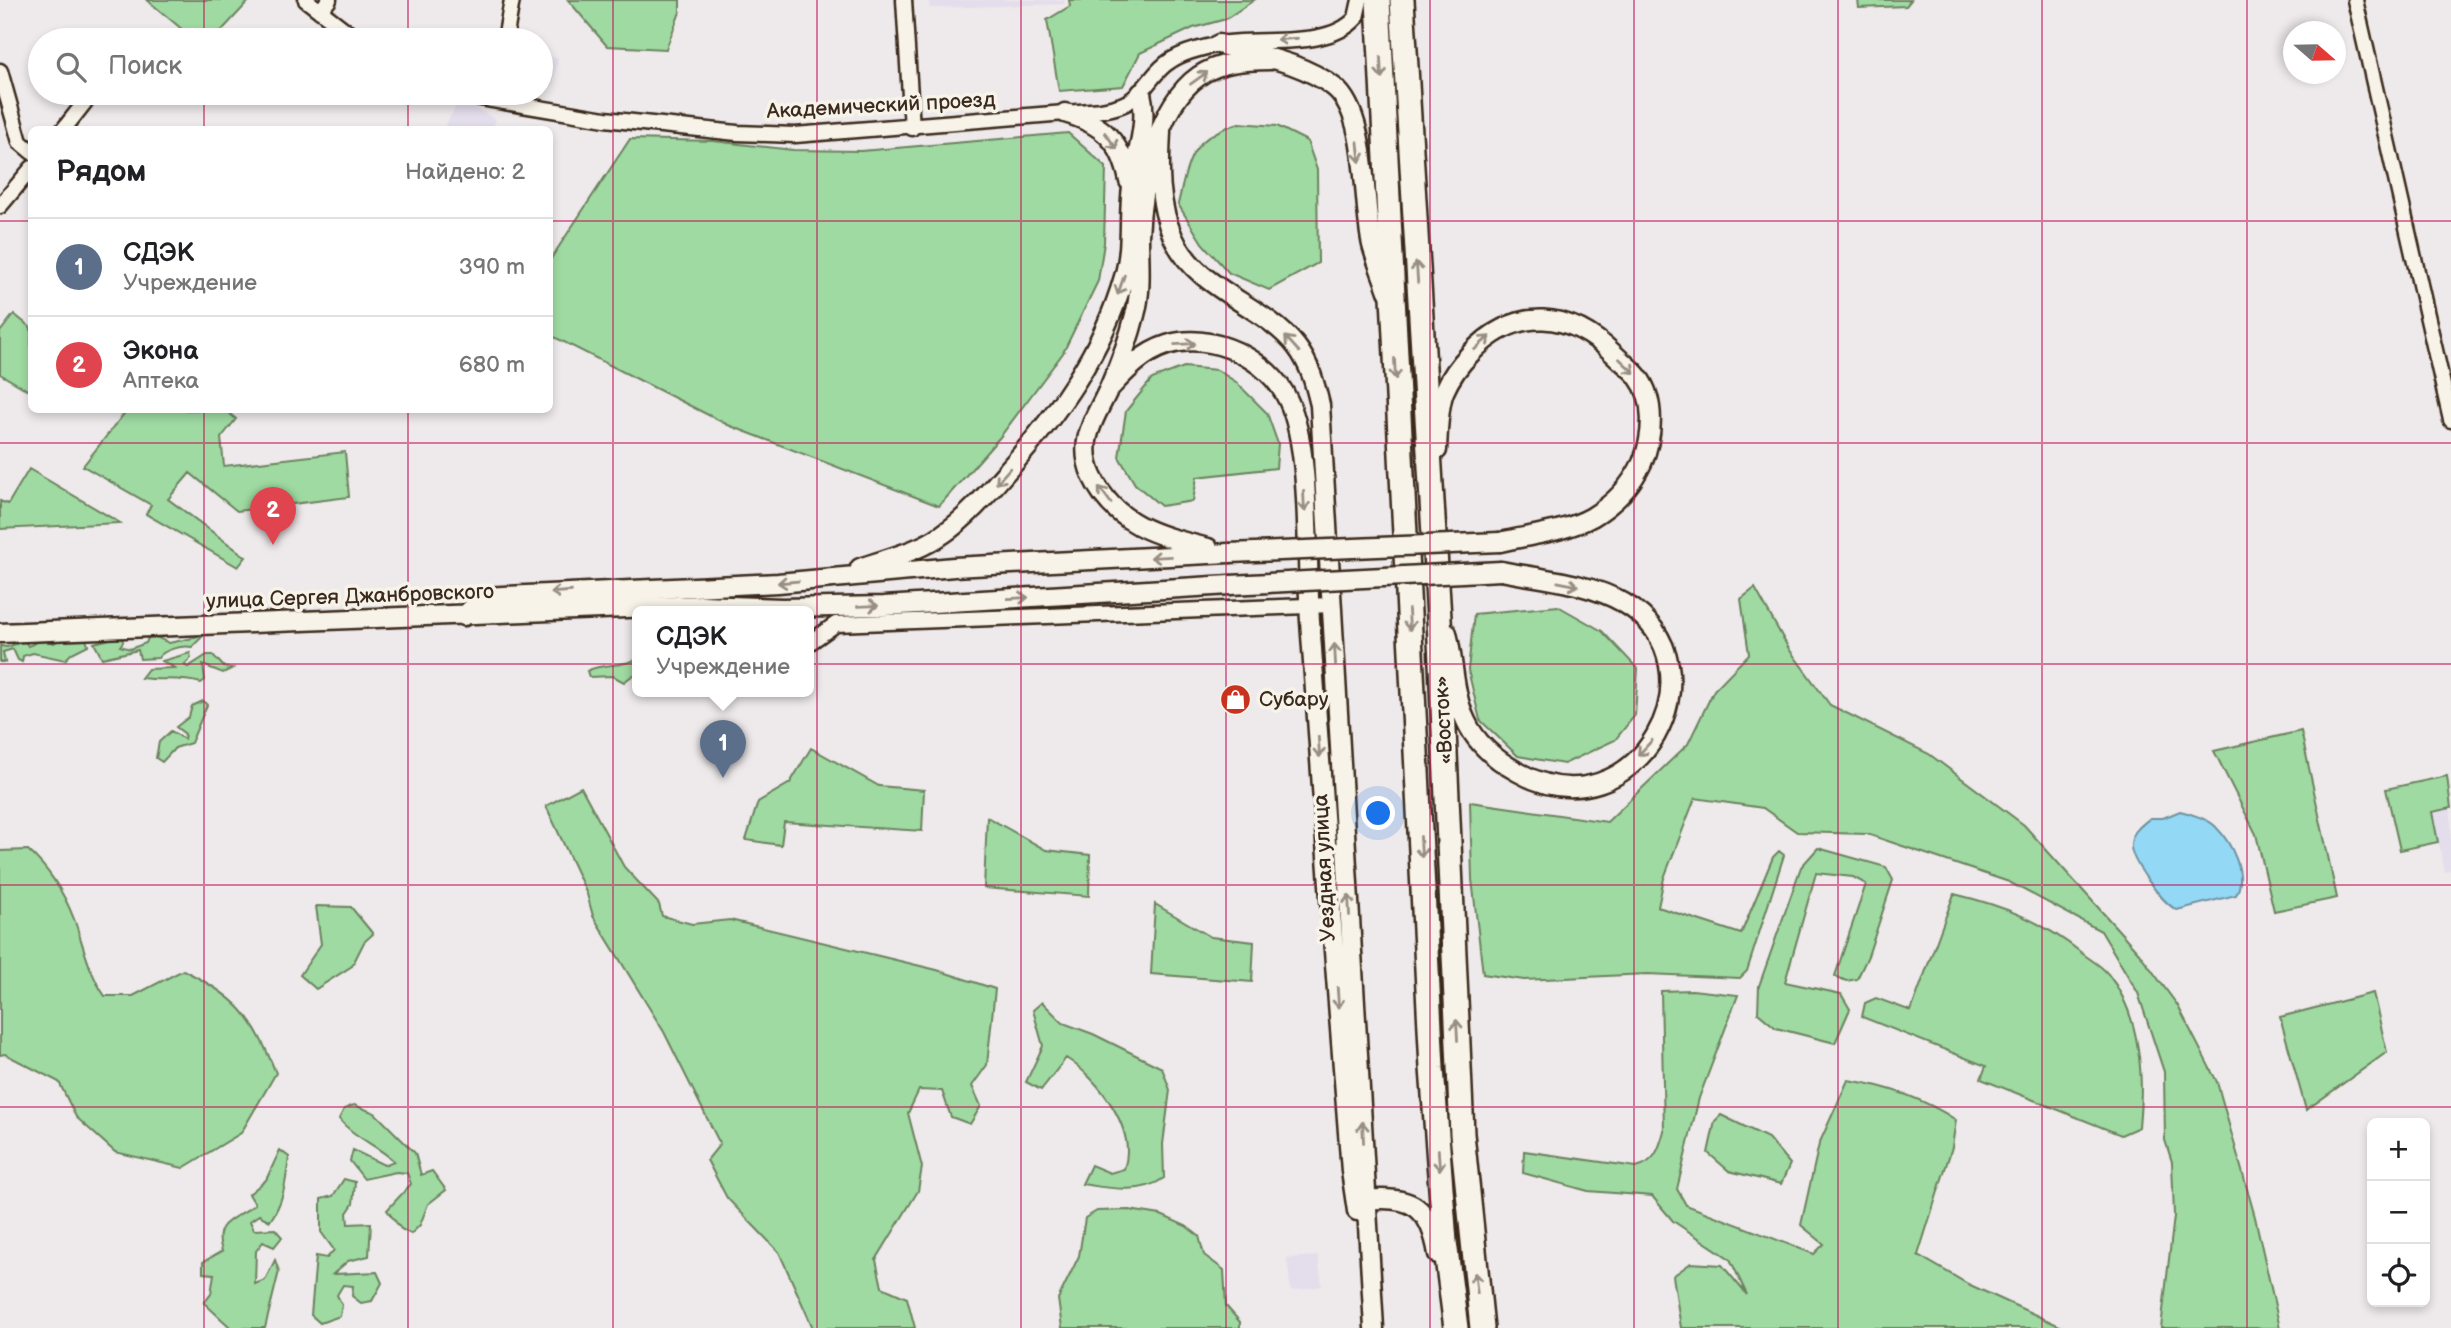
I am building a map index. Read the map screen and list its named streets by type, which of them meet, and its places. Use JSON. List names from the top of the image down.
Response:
{
  "streets": {
    "highway": ["«Восток»"],
    "street": ["Академический проезд", "улица Сергея Джанбровского", "Уездная улица"]
  },
  "crossings": [
    ["улица Сергея Джанбровского", "«Восток»"]
  ],
  "places": {
    "shop": ["Субару"]
  },
  "north": "right",
  "page": {
    "search": "Поиск",
    "heading": ["Рядом", "Найдено: 2"],
    "list": [
      {
        "mark": "1",
        "name": "СДЭК",
        "note": "Учреждение",
        "value": "390 m"
      },
      {
        "mark": "2",
        "name": "Экона",
        "note": "Аптека",
        "value": "680 m"
      }
    ],
    "pins": ["2", "1"],
    "popup": ["СДЭК", "Учреждение"],
    "map_buttons": ["+", "−"]
  }
}
